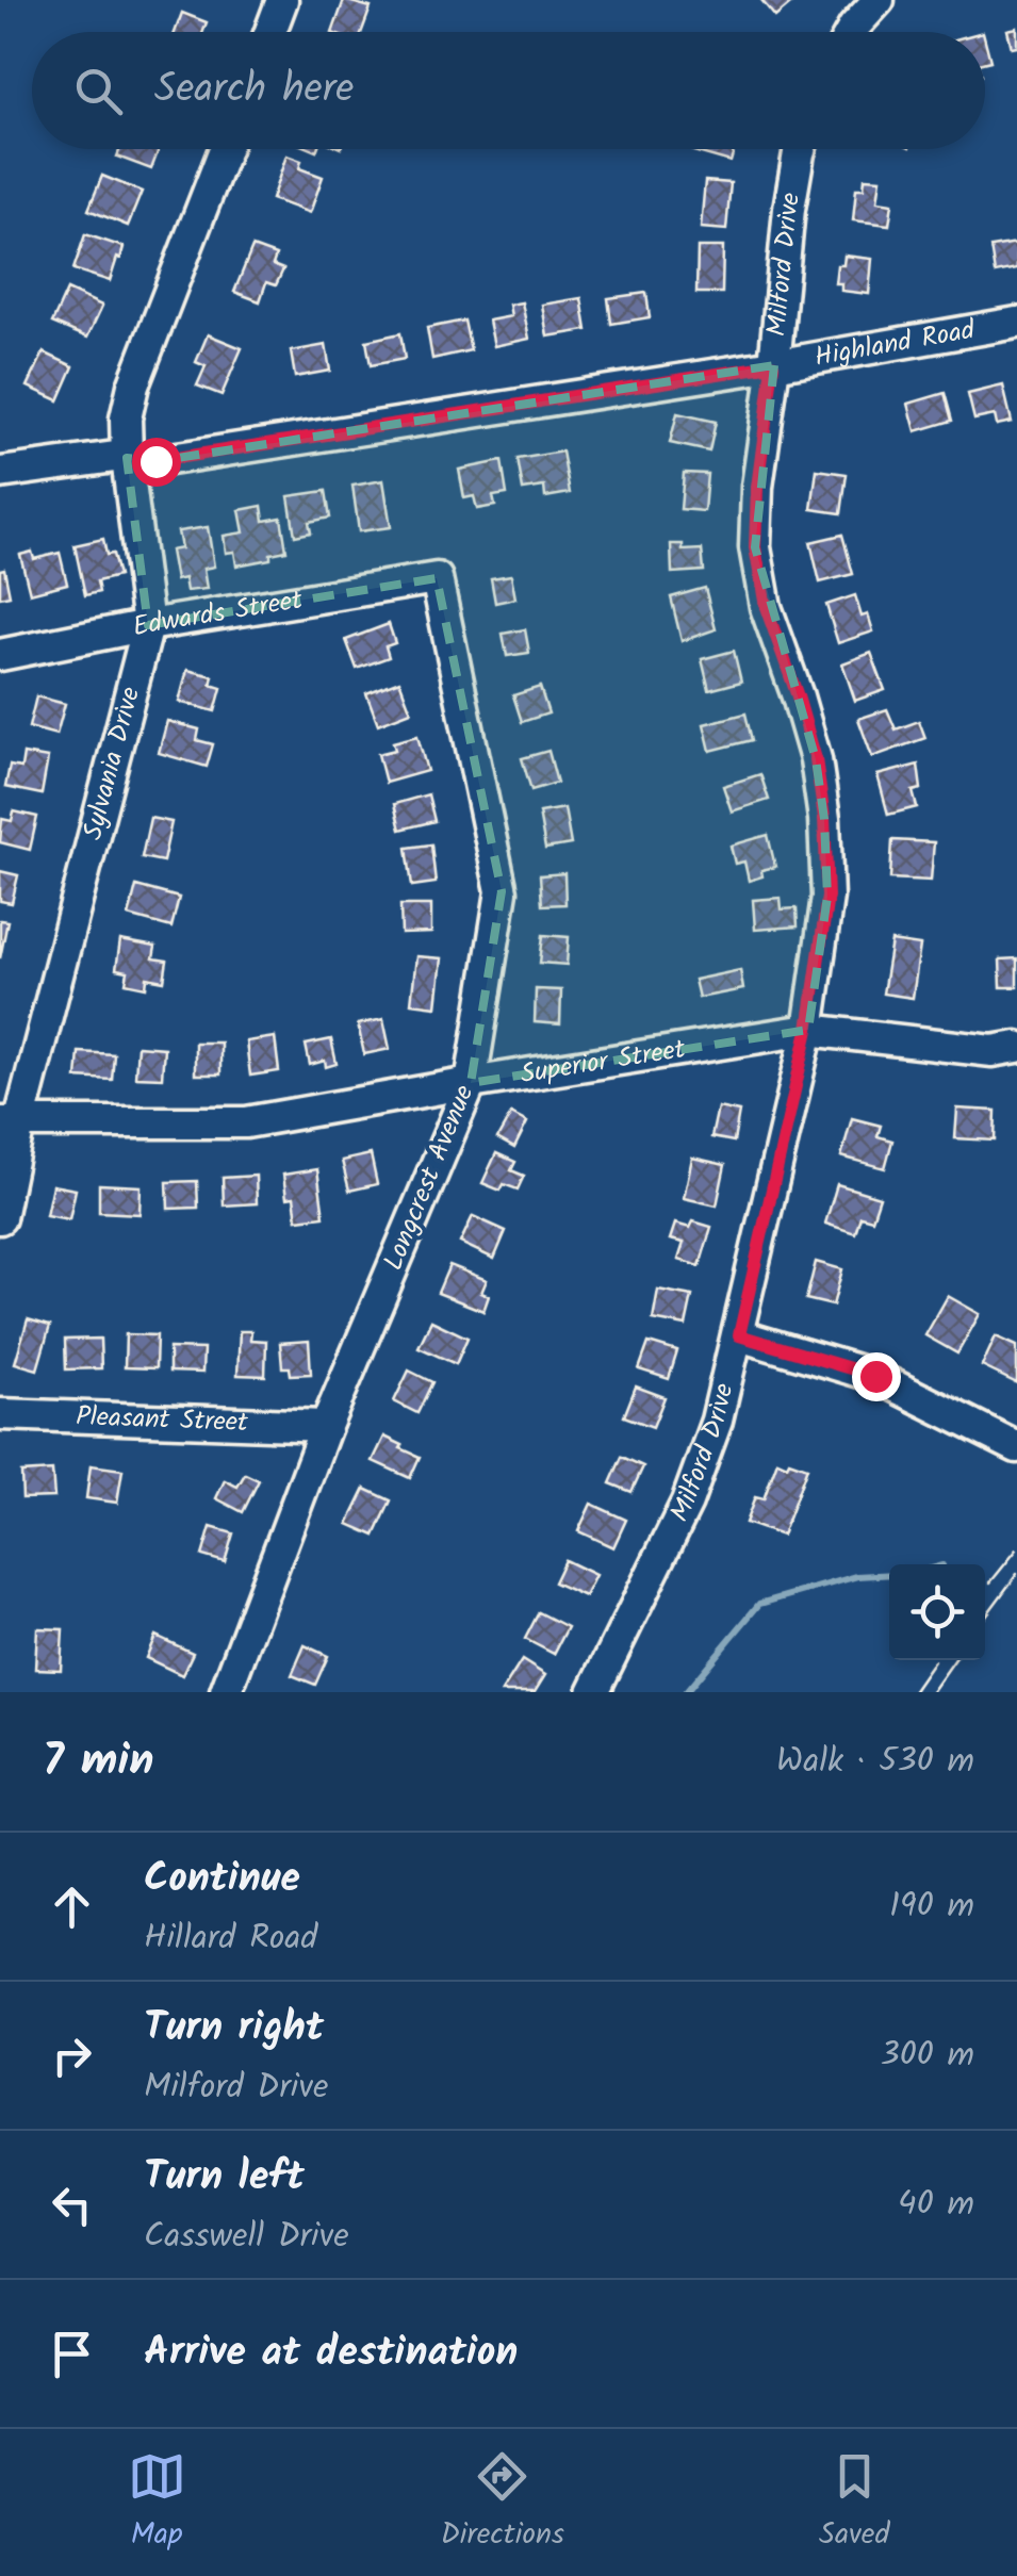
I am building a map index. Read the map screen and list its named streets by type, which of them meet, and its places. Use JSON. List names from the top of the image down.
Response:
{
  "streets": {
    "street": [
      "Milford Drive",
      "Highland Road",
      "Edwards Street",
      "Sylvania Drive",
      "Superior Street",
      "Longcrest Avenue",
      "Pleasant Street"
    ]
  },
  "crossings": [
    ["Milford Drive", "Highland Road"],
    ["Milford Drive", "Superior Street"],
    ["Highland Road", "Sylvania Drive"],
    ["Edwards Street", "Sylvania Drive"],
    ["Edwards Street", "Longcrest Avenue"],
    ["Sylvania Drive", "Superior Street"],
    ["Superior Street", "Longcrest Avenue"],
    ["Longcrest Avenue", "Pleasant Street"]
  ],
  "page": {
    "search": "Search here",
    "heading": ["7 min", "Walk · 530 m"],
    "list": [
      ["Continue", "Hillard Road", "190 m"],
      ["Turn right", "Milford Drive", "300 m"],
      ["Turn left", "Casswell Drive", "40 m"],
      "Arrive at destination"
    ],
    "nav": ["Map", "Directions", "Saved"]
  }
}
